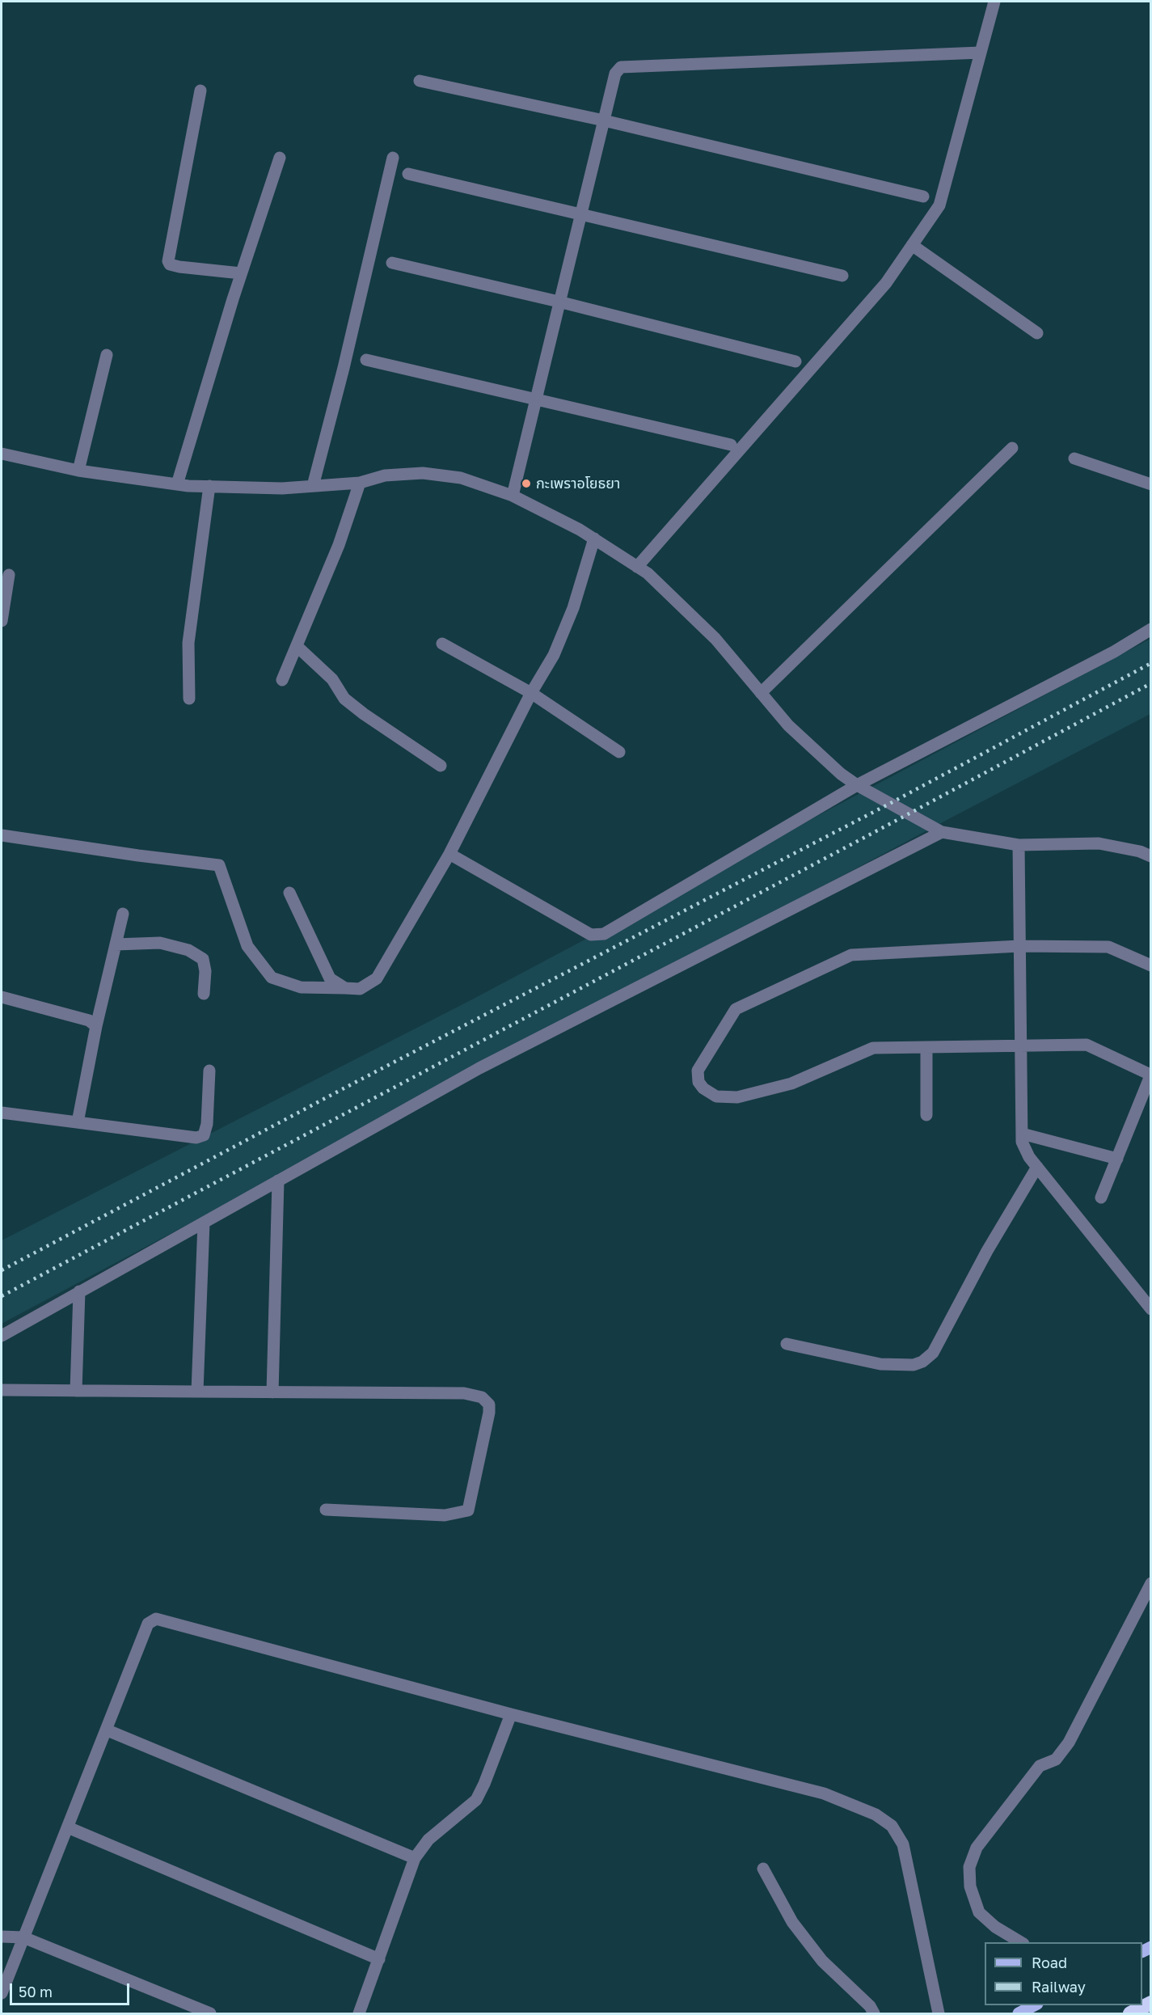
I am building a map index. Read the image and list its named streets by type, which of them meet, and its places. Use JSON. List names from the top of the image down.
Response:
{
  "places": ["กะเพราอโยธยา"],
  "legend": ["Road", "Railway"],
  "scale_bar": "50 m"
}
